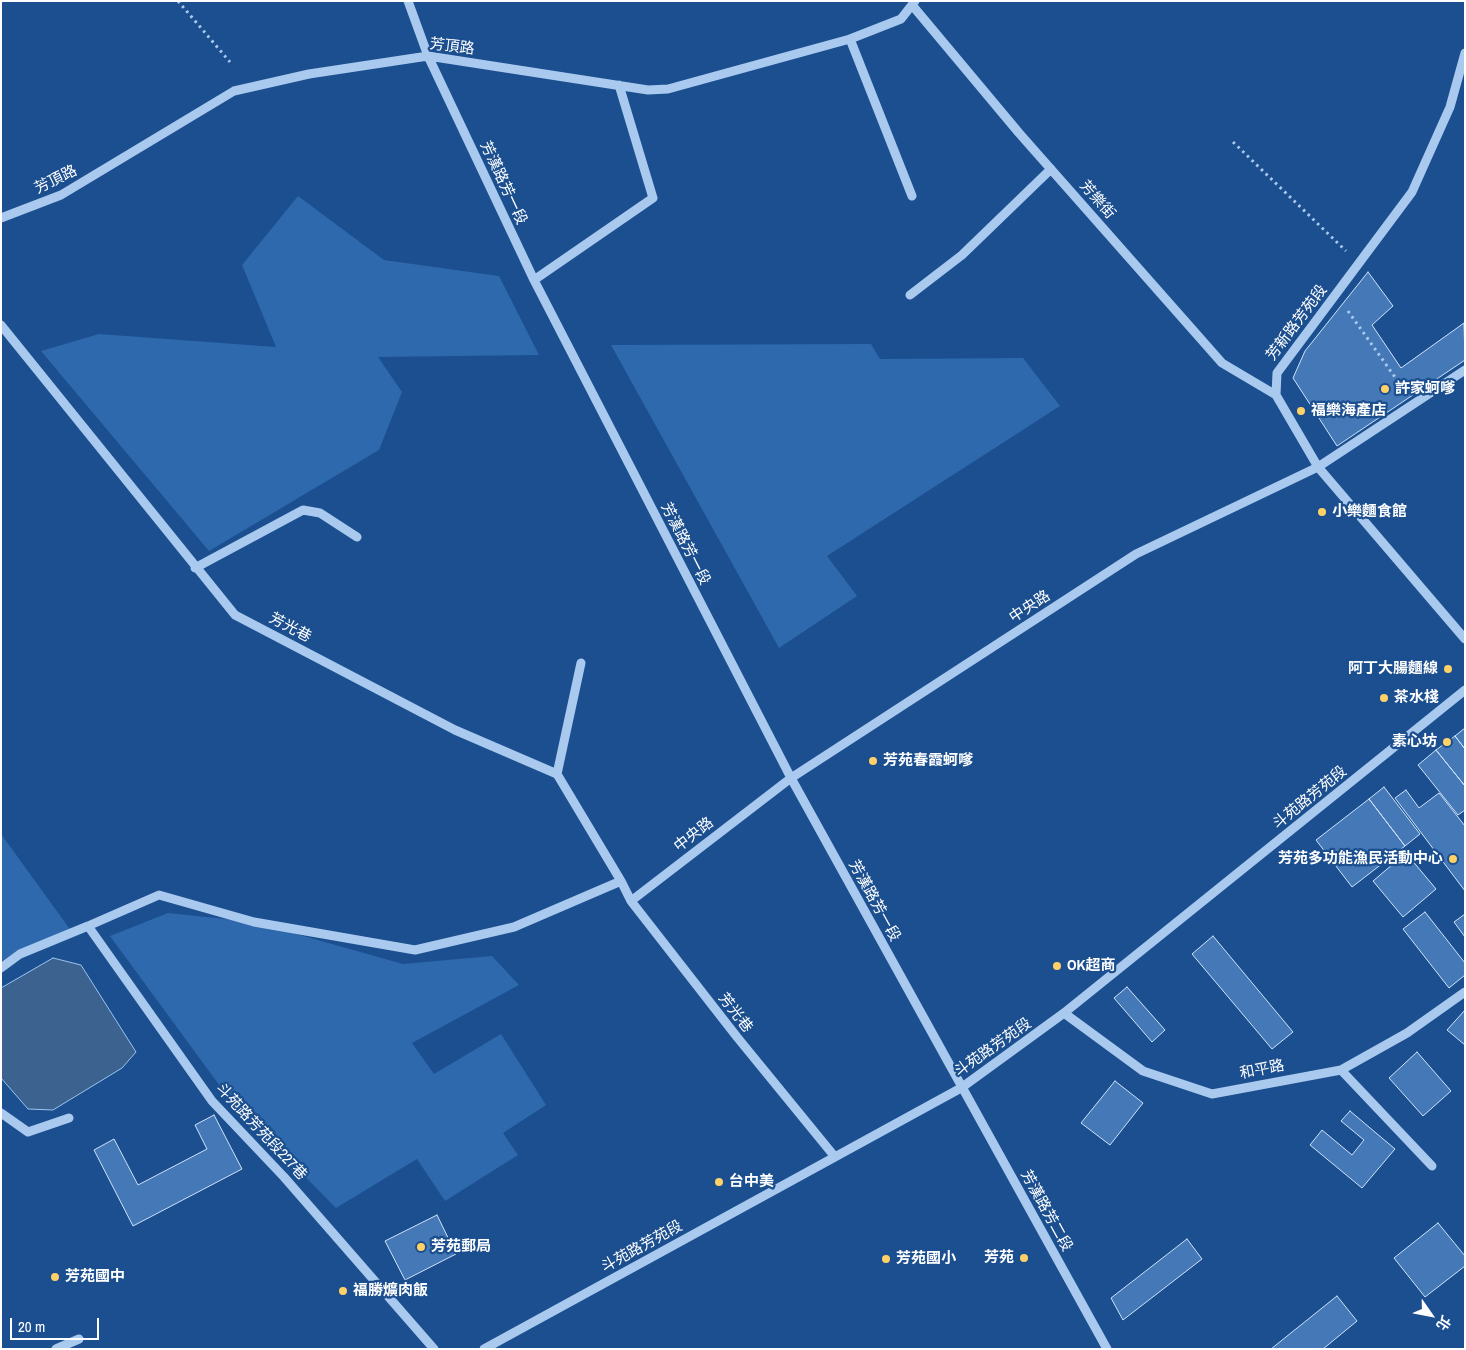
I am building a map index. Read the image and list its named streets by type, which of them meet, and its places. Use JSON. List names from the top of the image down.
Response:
{
  "streets": {
    "street": [
      "芳頂路",
      "芳漢路芳一段",
      "芳樂街",
      "芳新路芳苑段",
      "中央路",
      "芳光巷",
      "斗苑路芳苑段",
      "和平路",
      "斗苑路芳苑段227巷",
      "芳漢路芳二段"
    ]
  },
  "crossings": [
    ["芳頂路", "芳漢路芳一段"],
    ["芳頂路", "芳樂街"],
    ["芳漢路芳一段", "中央路"],
    ["芳漢路芳一段", "斗苑路芳苑段"],
    ["芳漢路芳一段", "芳漢路芳二段"],
    ["芳樂街", "芳新路芳苑段"],
    ["中央路", "芳光巷"],
    ["芳光巷", "斗苑路芳苑段"],
    ["斗苑路芳苑段", "和平路"],
    ["斗苑路芳苑段", "芳漢路芳二段"]
  ],
  "places": [
    "許家蚵嗲",
    "福樂海產店",
    "小樂麵食館",
    "阿丁大腸麵線",
    "茶水棧",
    "素心坊",
    "芳苑春霞蚵嗲",
    "芳苑多功能漁民活動中心",
    "OK超商",
    "台中美",
    "芳苑郵局",
    "芳苑",
    "芳苑國小",
    "芳苑國中",
    "福勝爌肉飯"
  ],
  "scale_bar": "20 m",
  "north": "bottom right"
}
